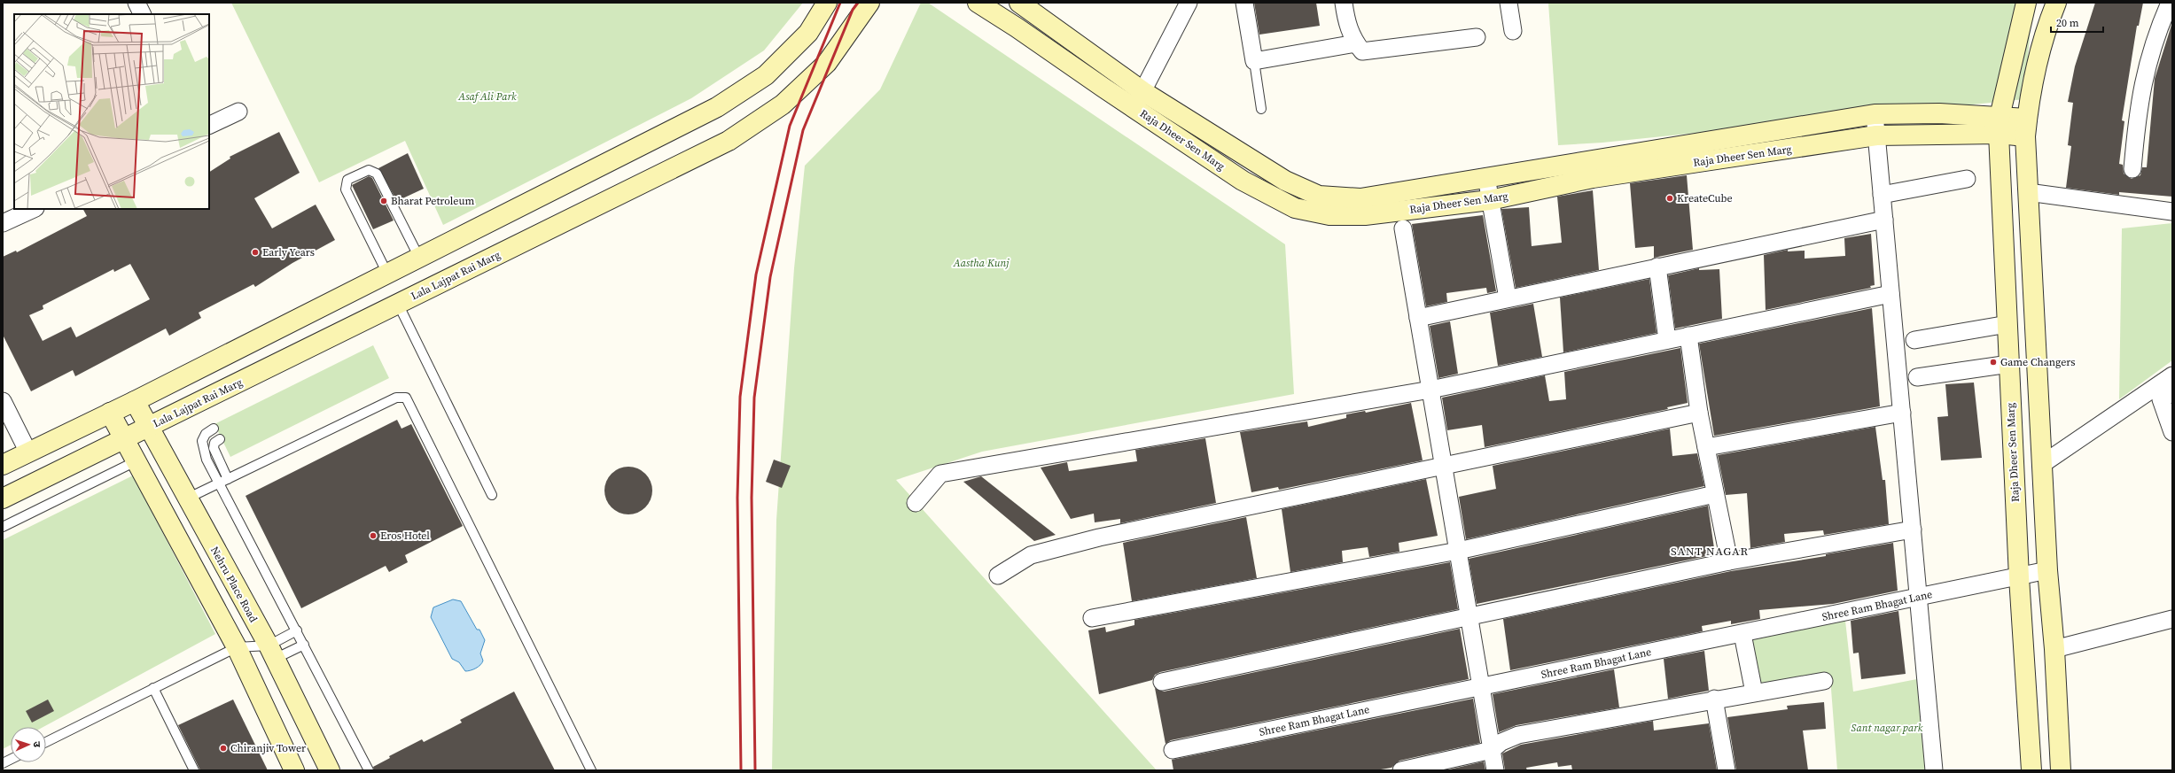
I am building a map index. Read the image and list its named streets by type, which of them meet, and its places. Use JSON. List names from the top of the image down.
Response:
{
  "streets": {
    "street": [
      "Raja Dheer Sen Marg",
      "Lala Lajpat Rai Marg",
      "Nehru Place Road",
      "Shree Ram Bhagat Lane"
    ]
  },
  "crossings": [
    ["Raja Dheer Sen Marg", "Shree Ram Bhagat Lane"],
    ["Lala Lajpat Rai Marg", "Nehru Place Road"]
  ],
  "districts": ["SANT NAGAR"],
  "parks": ["Asaf Ali Park", "Aastha Kunj", "Sant nagar park"],
  "places": [
    "KreateCube",
    "Bharat Petroleum",
    "Early Years",
    "Game Changers",
    "Eros Hotel",
    "Chiranjiv Tower"
  ],
  "scale_bar": "20 m",
  "north": "right"
}
